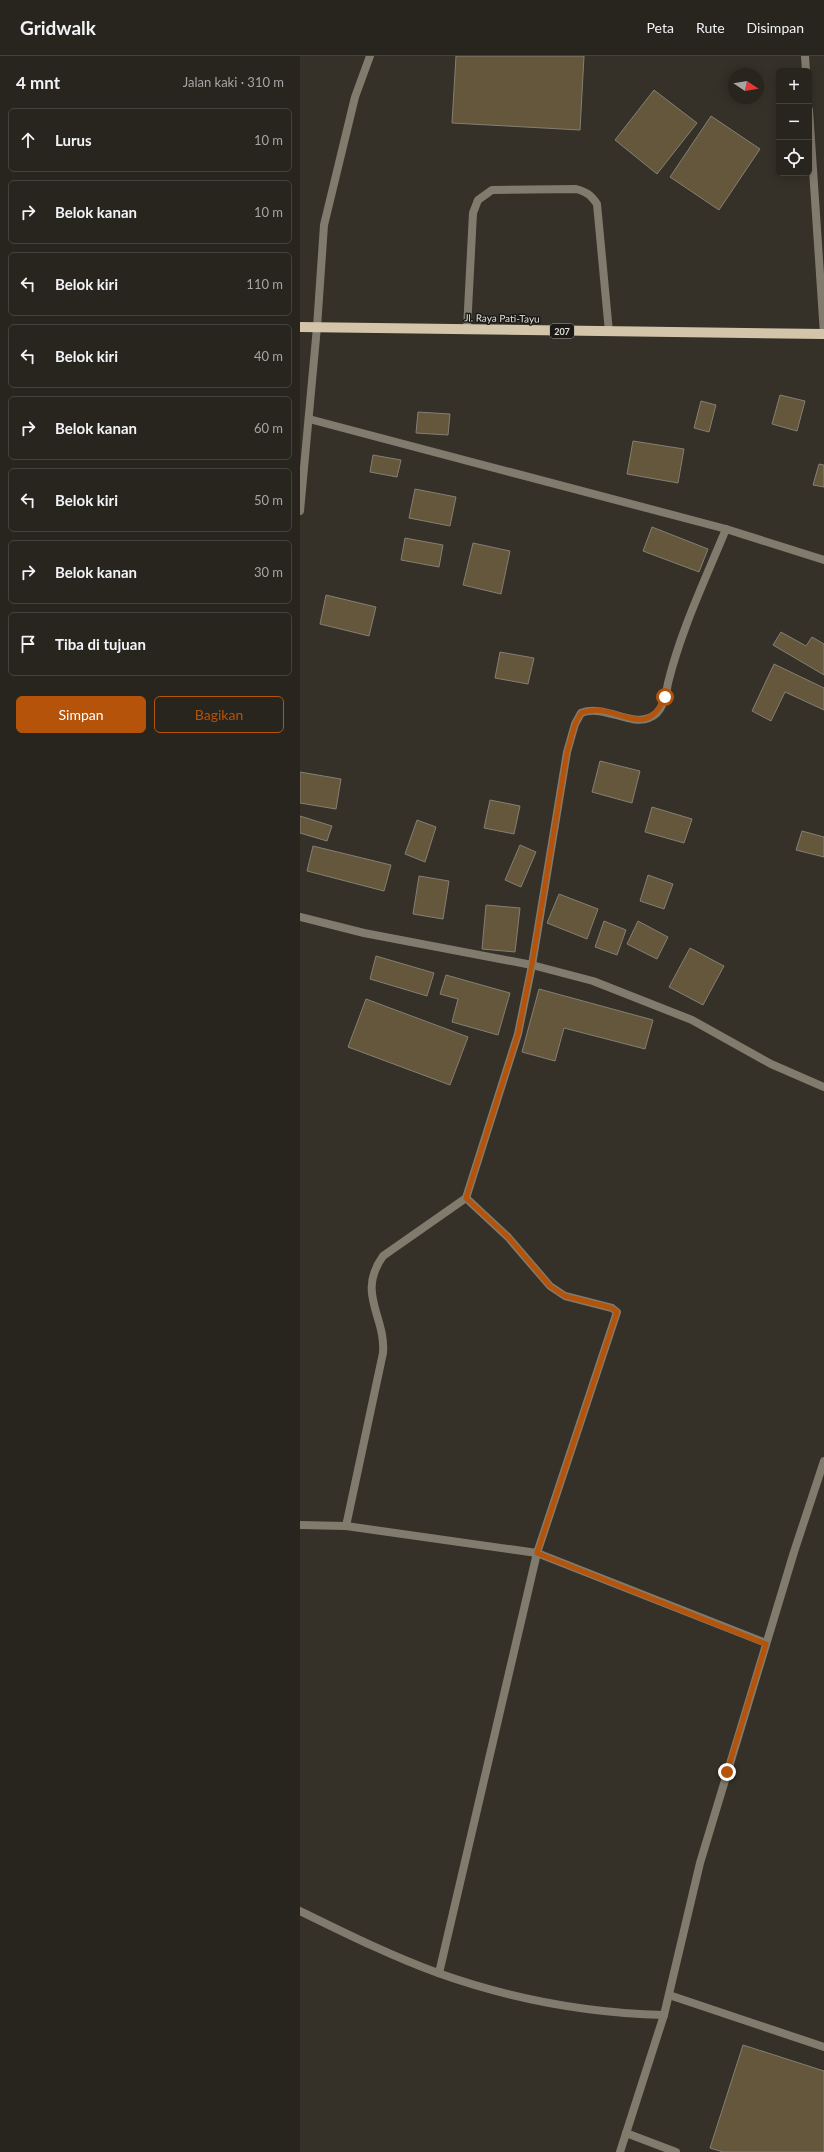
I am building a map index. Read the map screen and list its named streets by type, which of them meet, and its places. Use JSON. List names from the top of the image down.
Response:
{
  "streets": {
    "main road": ["Jl. Raya Pati-Tayu", "207"]
  },
  "north": "right",
  "page": {
    "header": "Gridwalk",
    "nav": ["Peta", "Rute", "Disimpan"],
    "heading": ["4 mnt", "Jalan kaki · 310 m"],
    "map_buttons": ["+", "−"],
    "list": [
      ["Lurus", "10 m"],
      ["Belok kanan", "10 m"],
      ["Belok kiri", "110 m"],
      ["Belok kiri", "40 m"],
      ["Belok kanan", "60 m"],
      ["Belok kiri", "50 m"],
      ["Belok kanan", "30 m"],
      "Tiba di tujuan"
    ],
    "buttons": ["Simpan", "Bagikan"]
  }
}
